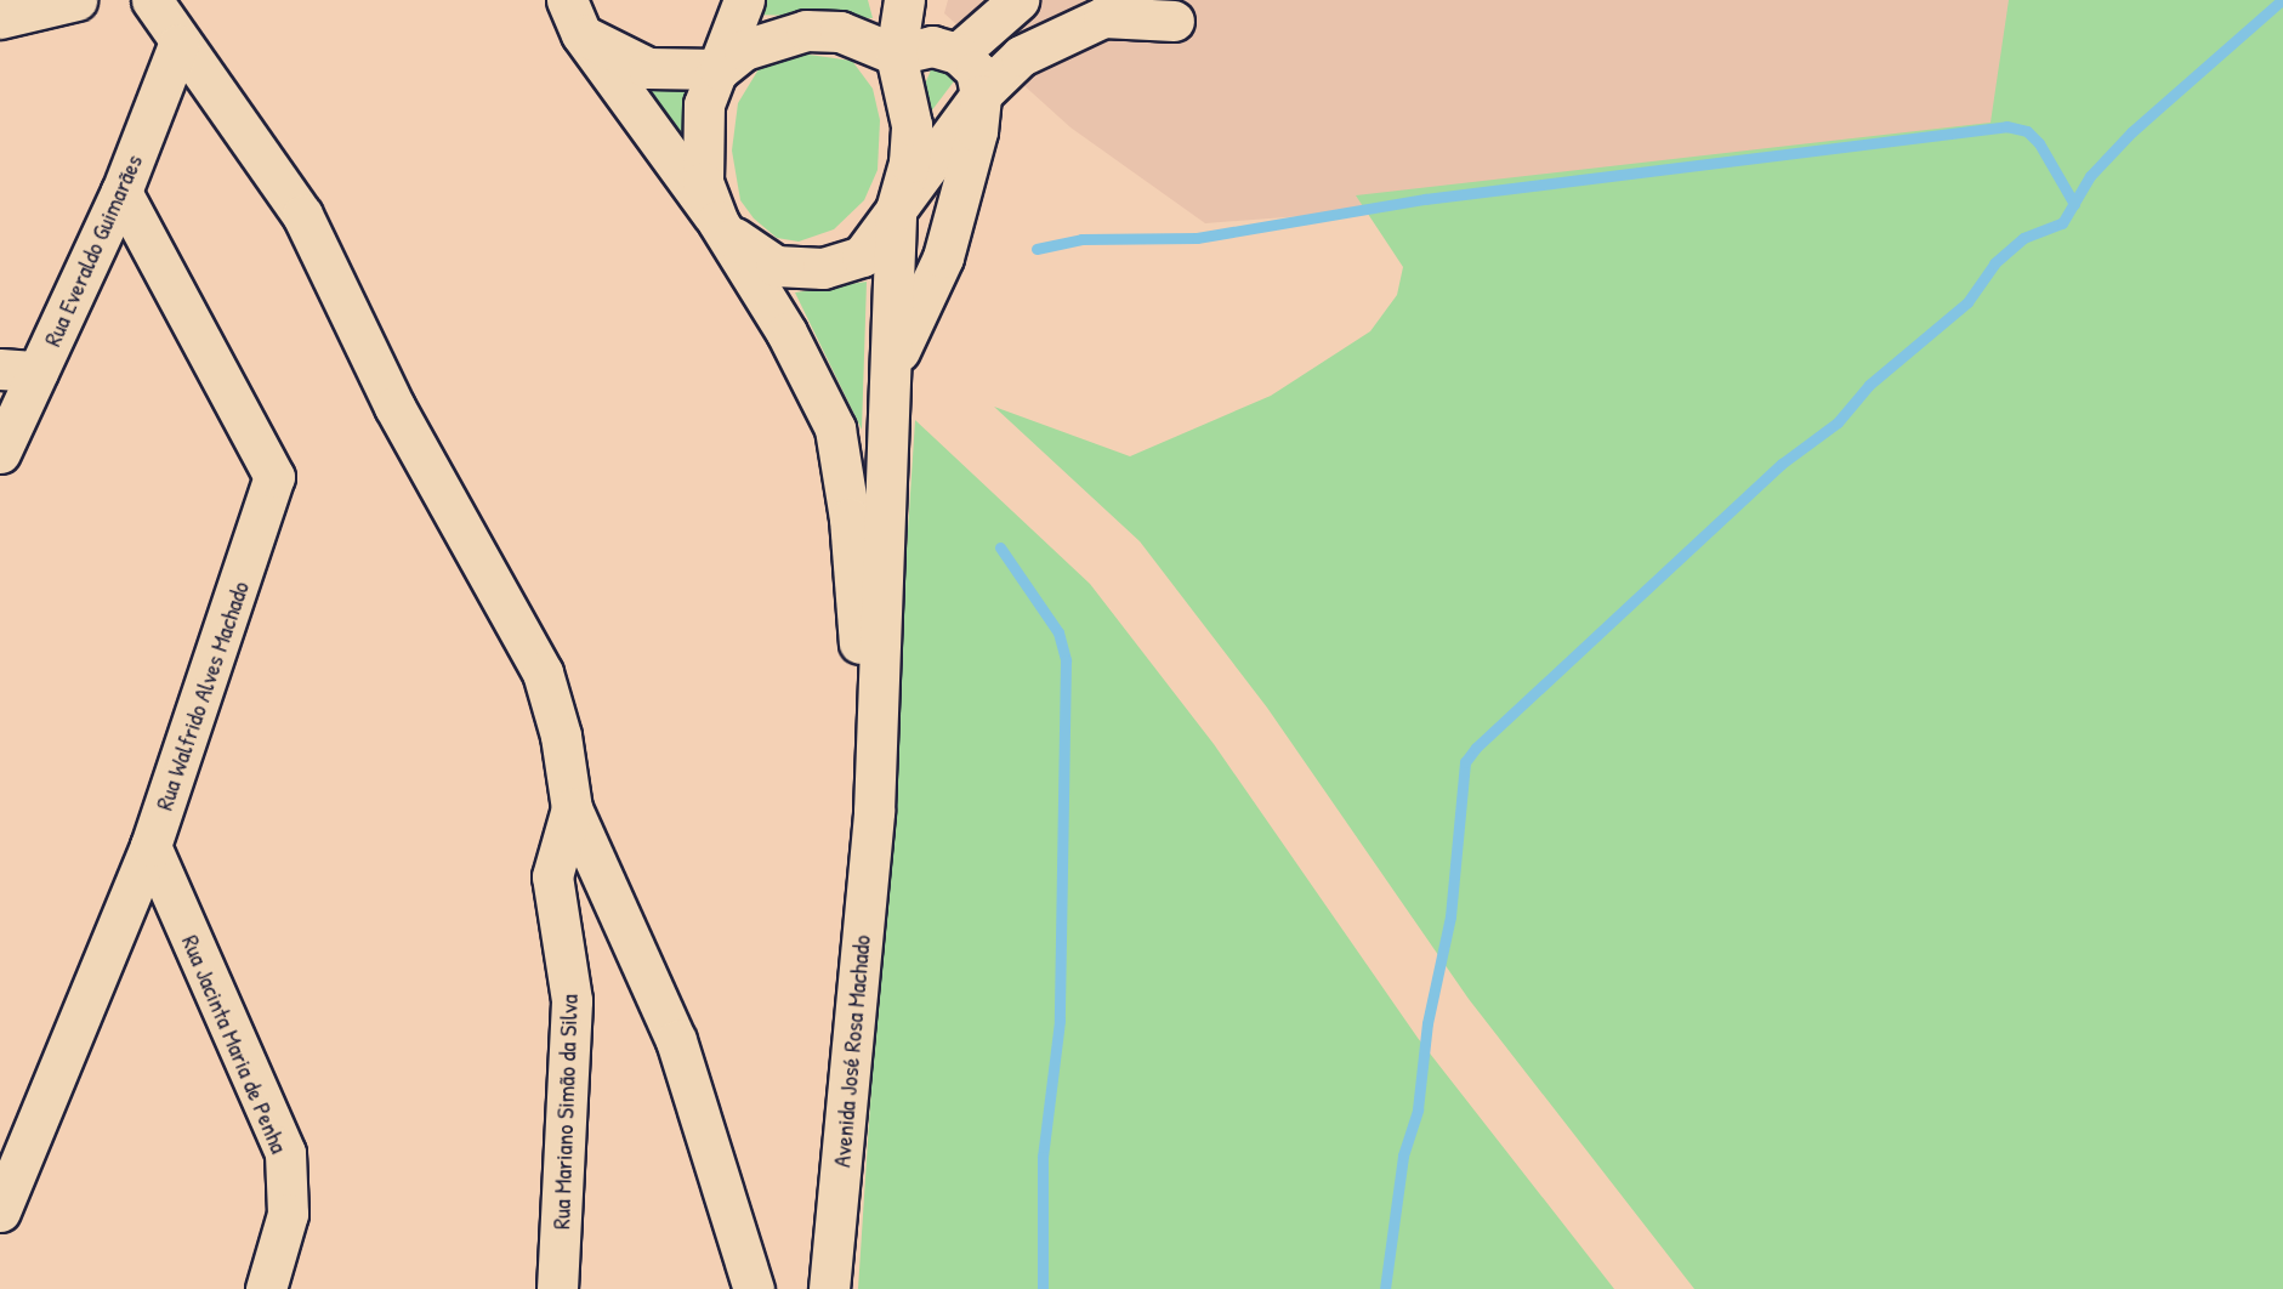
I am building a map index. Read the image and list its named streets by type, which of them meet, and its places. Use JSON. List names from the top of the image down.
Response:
{
  "streets": {
    "street": [
      "Rua Everaldo Guimarães",
      "Rua Walfrido Alves Machado",
      "Rua Jacinta Maria de Penha",
      "Avenida José Rosa Machado",
      "Rua Mariano Simão da Silva"
    ]
  },
  "crossings": [
    ["Rua Everaldo Guimarães", "Rua Walfrido Alves Machado"],
    ["Rua Walfrido Alves Machado", "Rua Jacinta Maria de Penha"]
  ]
}
